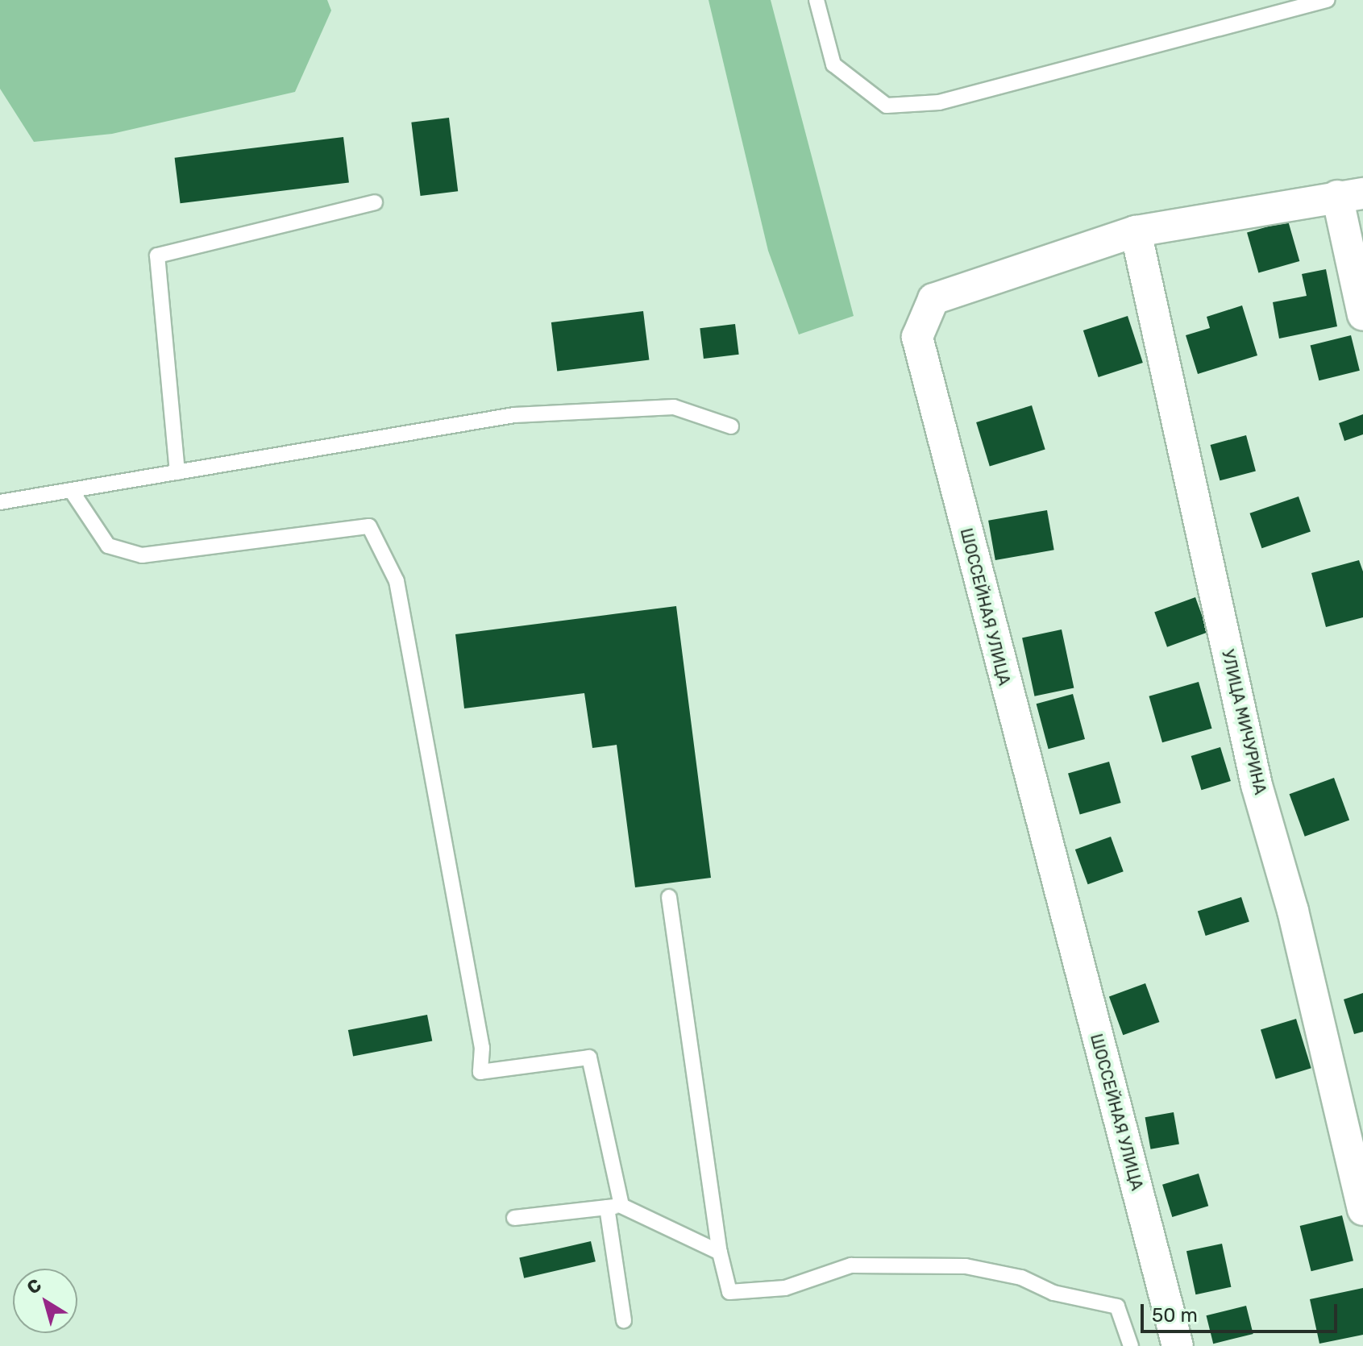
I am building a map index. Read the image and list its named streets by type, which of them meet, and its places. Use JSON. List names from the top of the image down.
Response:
{
  "streets": {
    "street": ["ШОССЕЙНАЯ УЛИЦА", "УЛИЦА МИЧУРИНА"]
  },
  "crossings": [
    ["ШОССЕЙНАЯ УЛИЦА", "УЛИЦА МИЧУРИНА"]
  ],
  "scale_bar": "50 m",
  "north": "top left"
}
